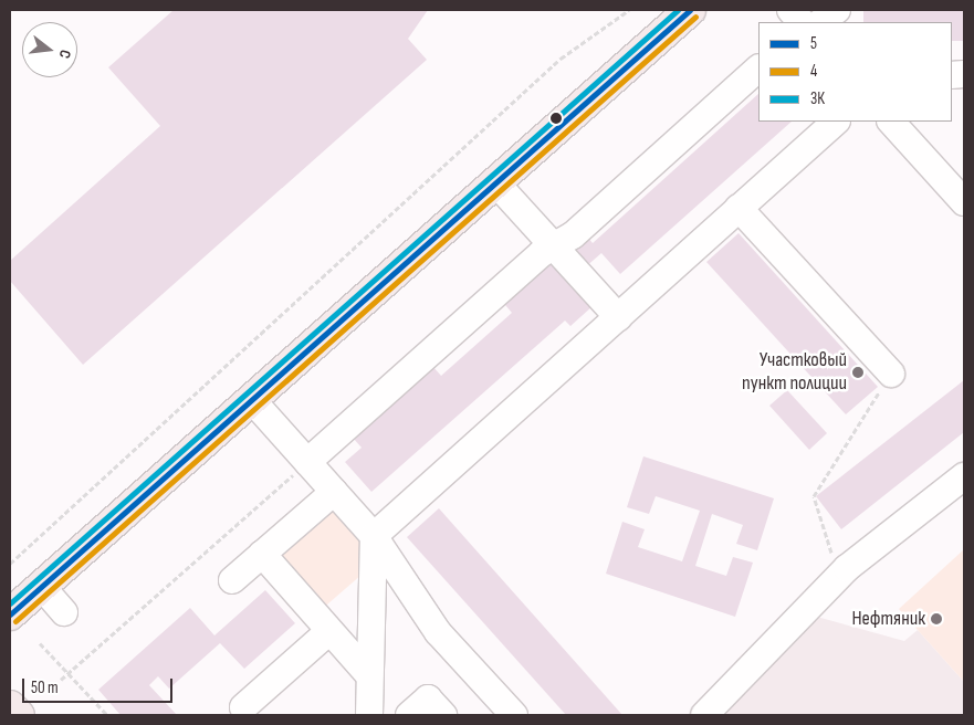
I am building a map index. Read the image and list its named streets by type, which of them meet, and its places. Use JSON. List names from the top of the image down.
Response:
{
  "places": ["Участковый пункт полиции", "Нефтяник"],
  "lines": ["transit line 5", "transit line 3К", "transit line 4"],
  "legend": ["5", "4", "3К"],
  "scale_bar": "50 m",
  "north": "right"
}
